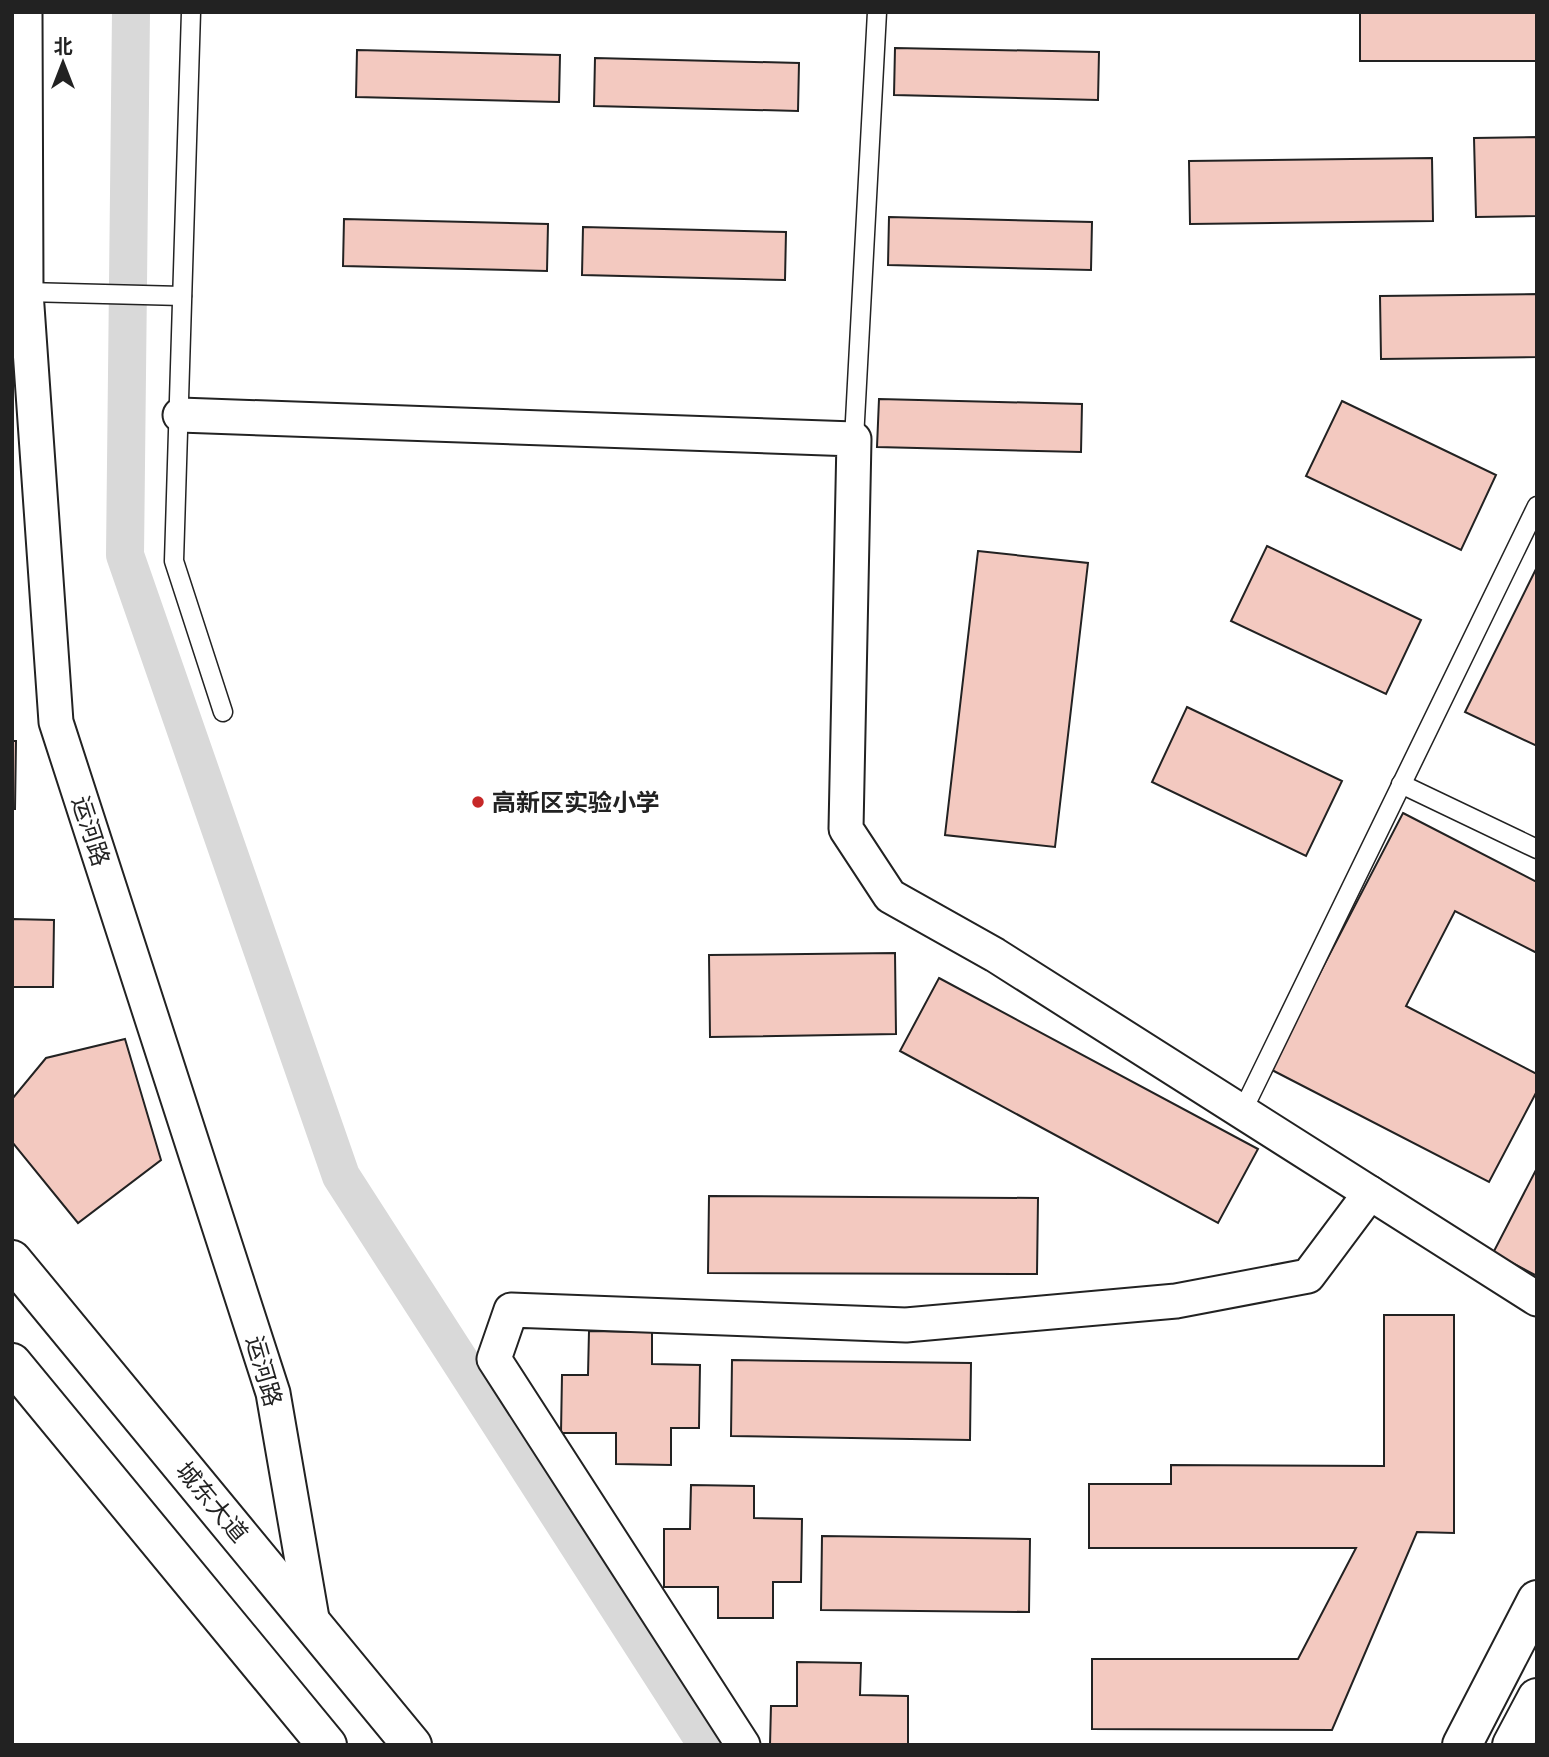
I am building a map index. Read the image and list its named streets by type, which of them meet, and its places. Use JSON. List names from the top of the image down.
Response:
{
  "streets": {
    "main road": ["城东大道"],
    "street": ["运河路"]
  },
  "crossings": [
    ["运河路", "城东大道"]
  ],
  "places": ["高新区实验小学"],
  "north": "top"
}
